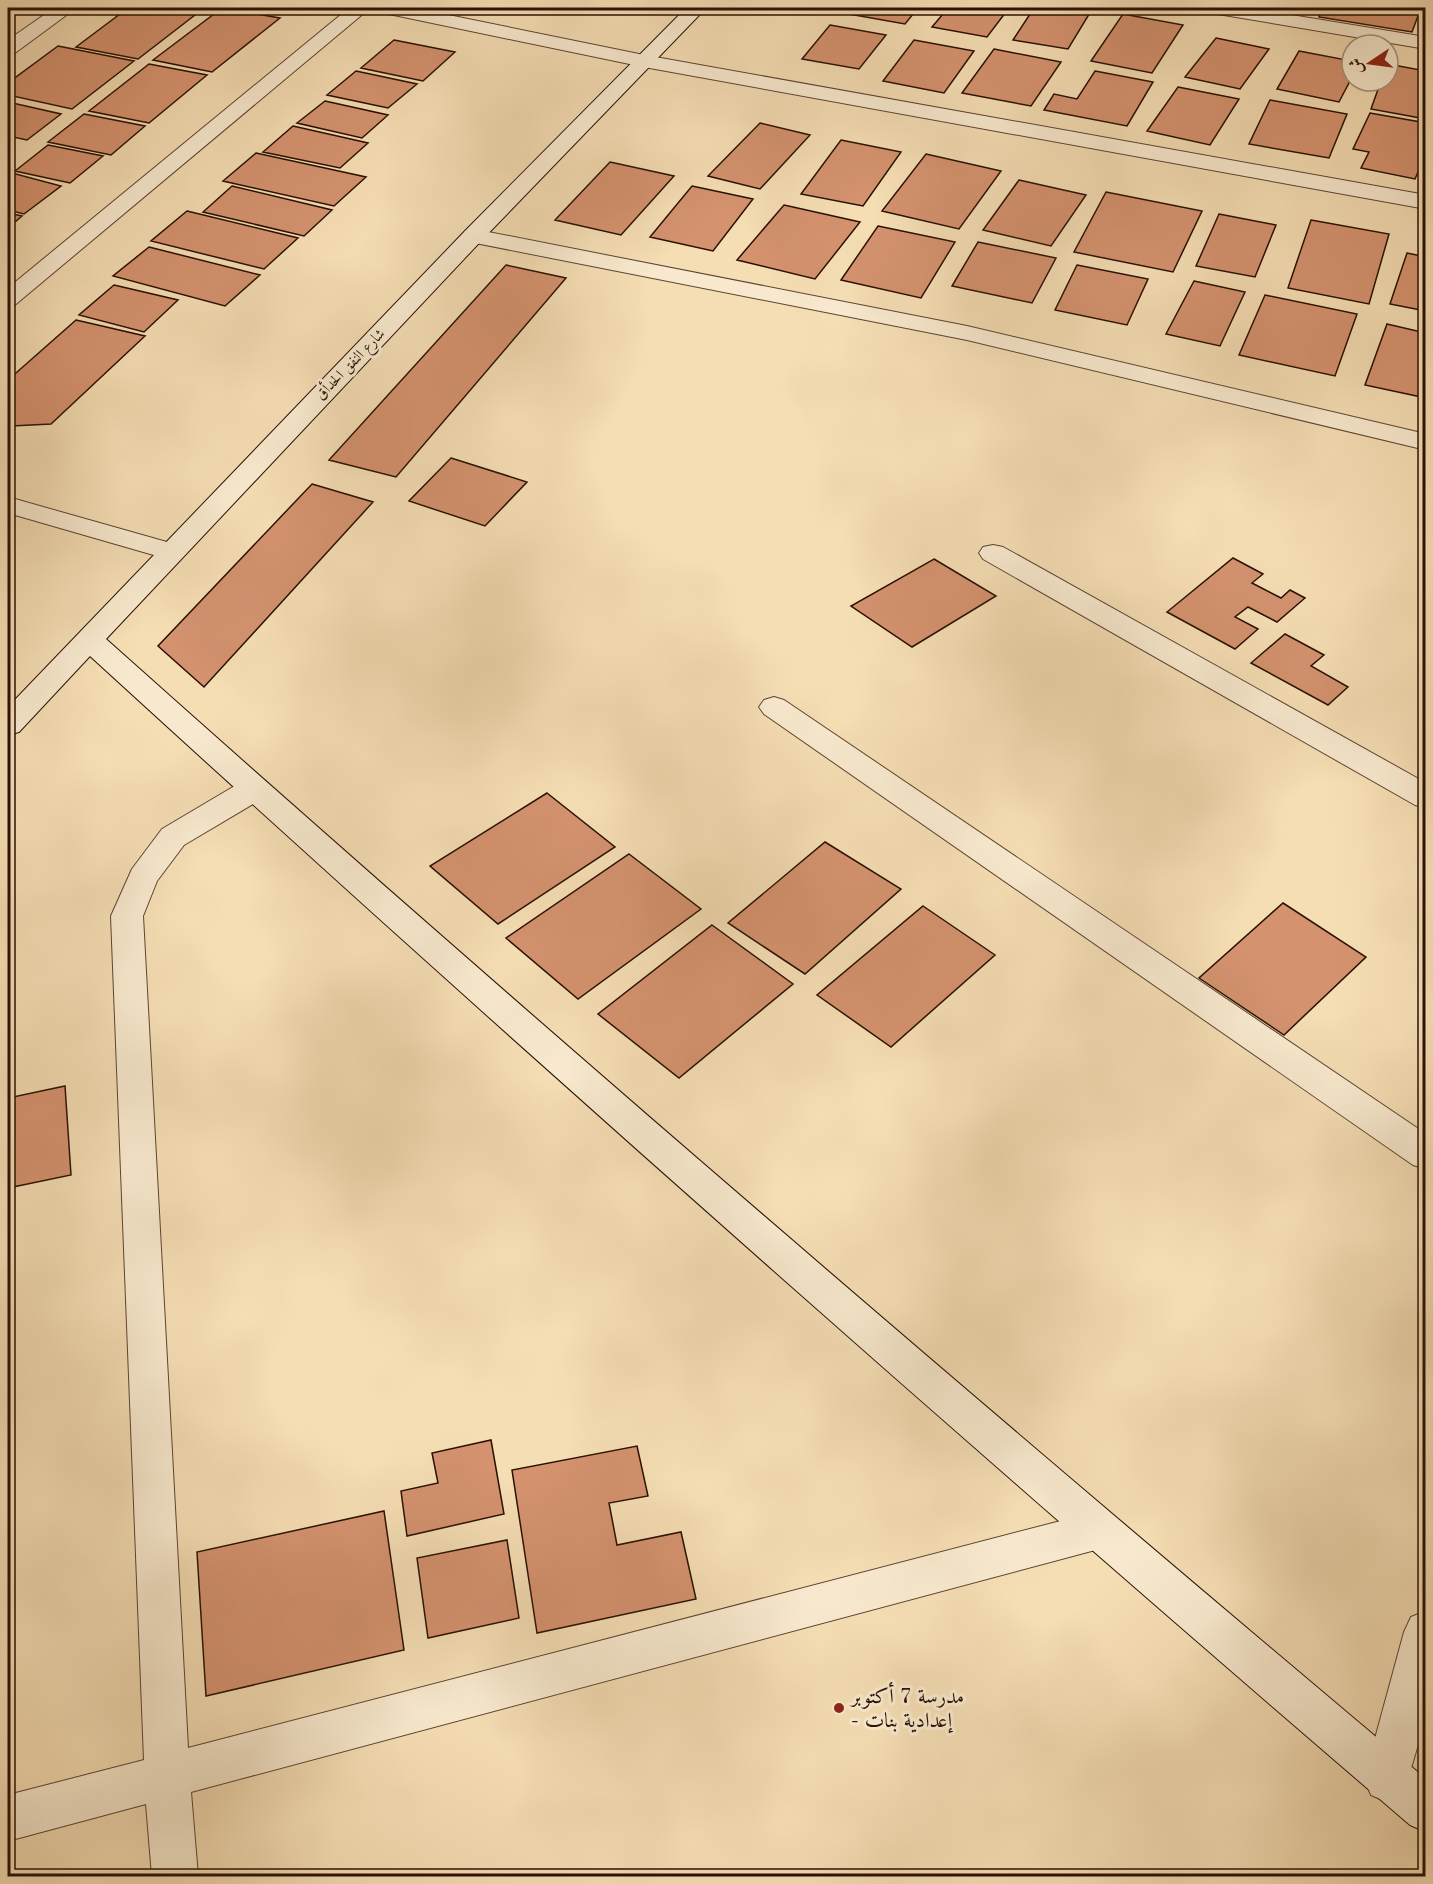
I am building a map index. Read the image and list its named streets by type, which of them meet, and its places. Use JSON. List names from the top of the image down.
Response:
{
  "streets": {
    "street": ["شارع النفق الحدأق"]
  },
  "places": ["مدرسة 7 أكتوبر - إعدادية بنات"],
  "north": "left"
}
